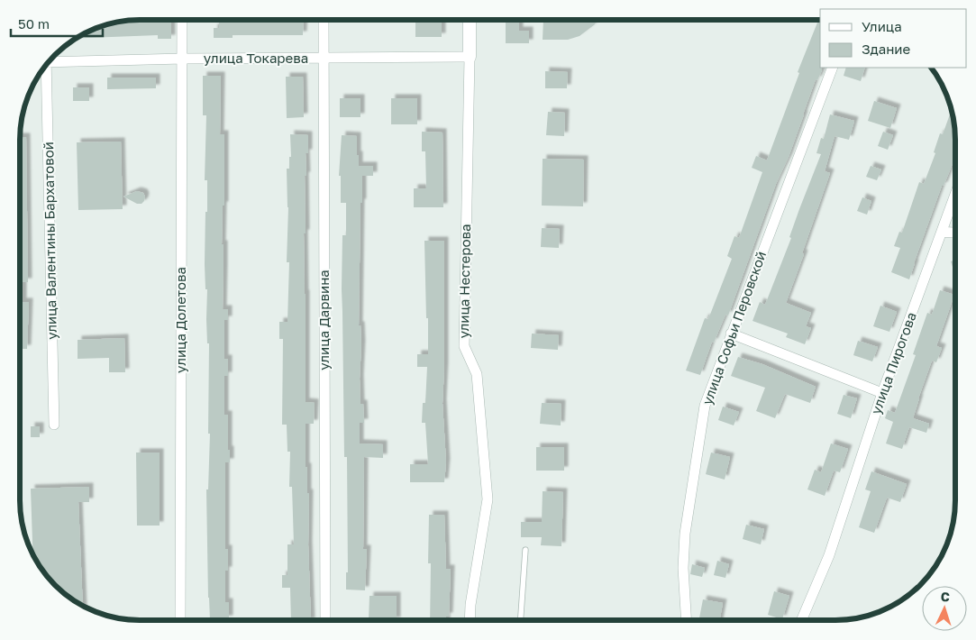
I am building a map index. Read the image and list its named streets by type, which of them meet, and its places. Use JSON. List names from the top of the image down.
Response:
{
  "streets": {
    "street": [
      "улица Токарева",
      "улица Валентины Бархатовой",
      "улица Нестерова",
      "улица Долетова",
      "улица Дарвина",
      "улица Софьи Перовской",
      "улица Пирогова"
    ]
  },
  "crossings": [
    ["улица Токарева", "улица Нестерова"],
    ["улица Токарева", "улица Долетова"],
    ["улица Токарева", "улица Дарвина"]
  ],
  "legend": ["Улица", "Здание"],
  "scale_bar": "50 m",
  "north": "top"
}
